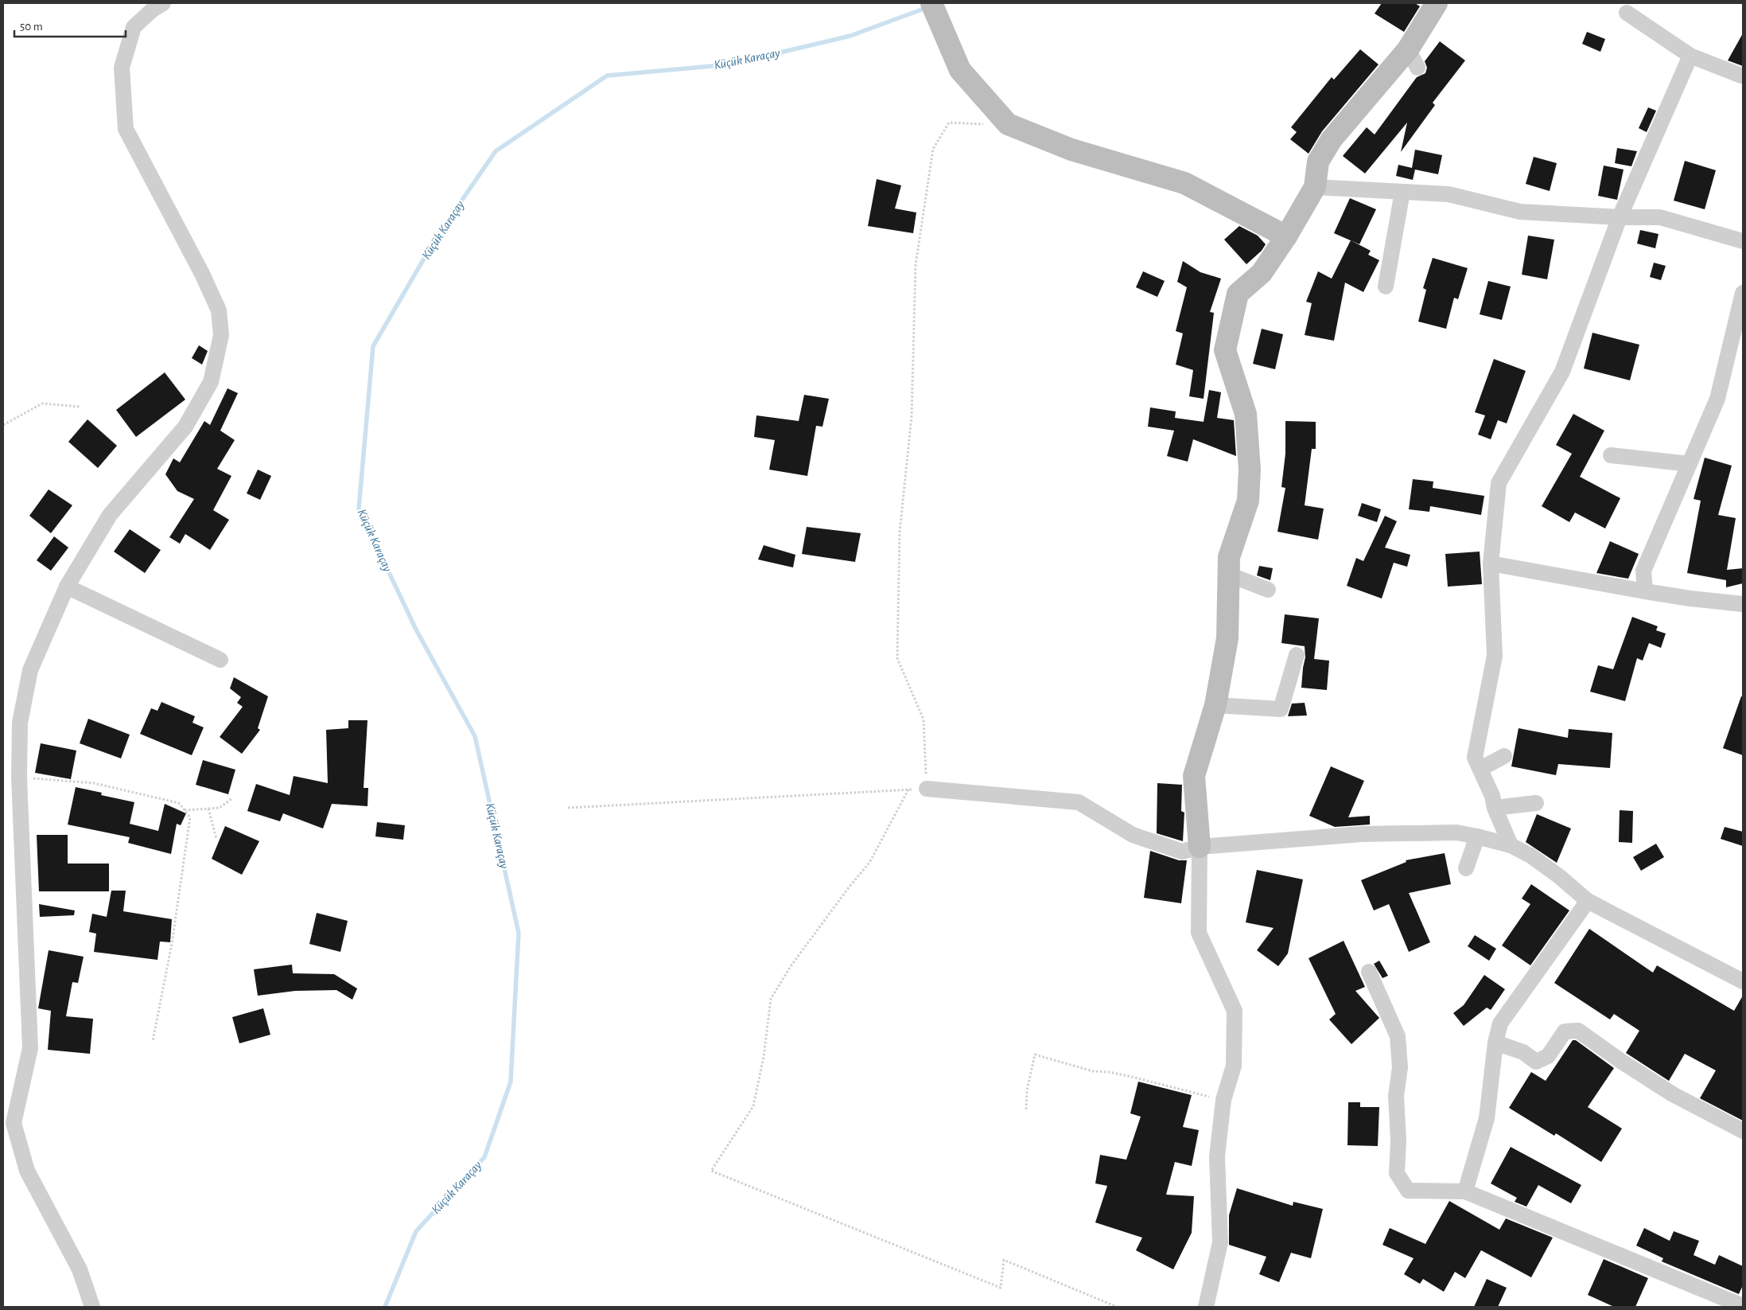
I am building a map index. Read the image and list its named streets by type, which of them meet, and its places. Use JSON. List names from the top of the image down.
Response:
{
  "water": ["Küçük Karaçay"],
  "scale_bar": "50 m"
}
